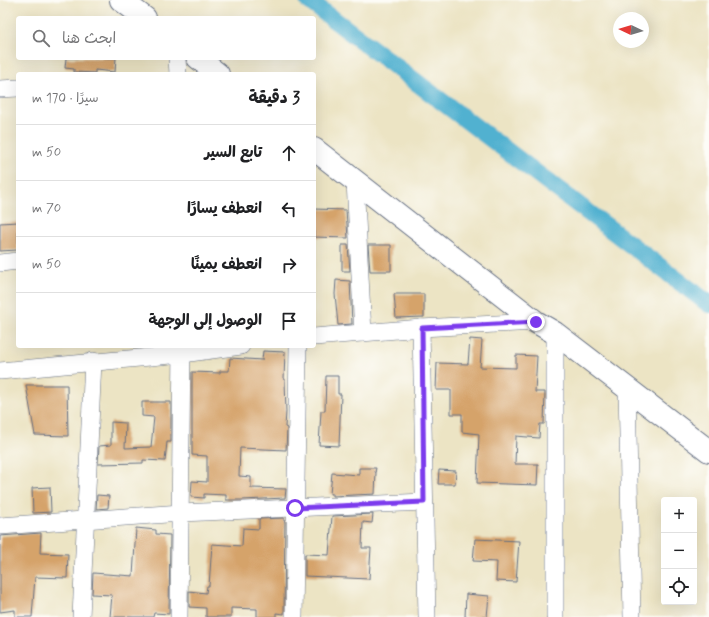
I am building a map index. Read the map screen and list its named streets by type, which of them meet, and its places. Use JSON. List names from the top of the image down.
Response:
{
  "north": "left",
  "page": {
    "search": "ابحث هنا",
    "heading": ["3 دقيقة", "سيرًا · 170 m"],
    "list": [
      ["تابع السير", "50 m"],
      ["انعطف يسارًا", "70 m"],
      ["انعطف يمينًا", "50 m"],
      "الوصول إلى الوجهة"
    ],
    "map_buttons": ["+", "−"]
  }
}
